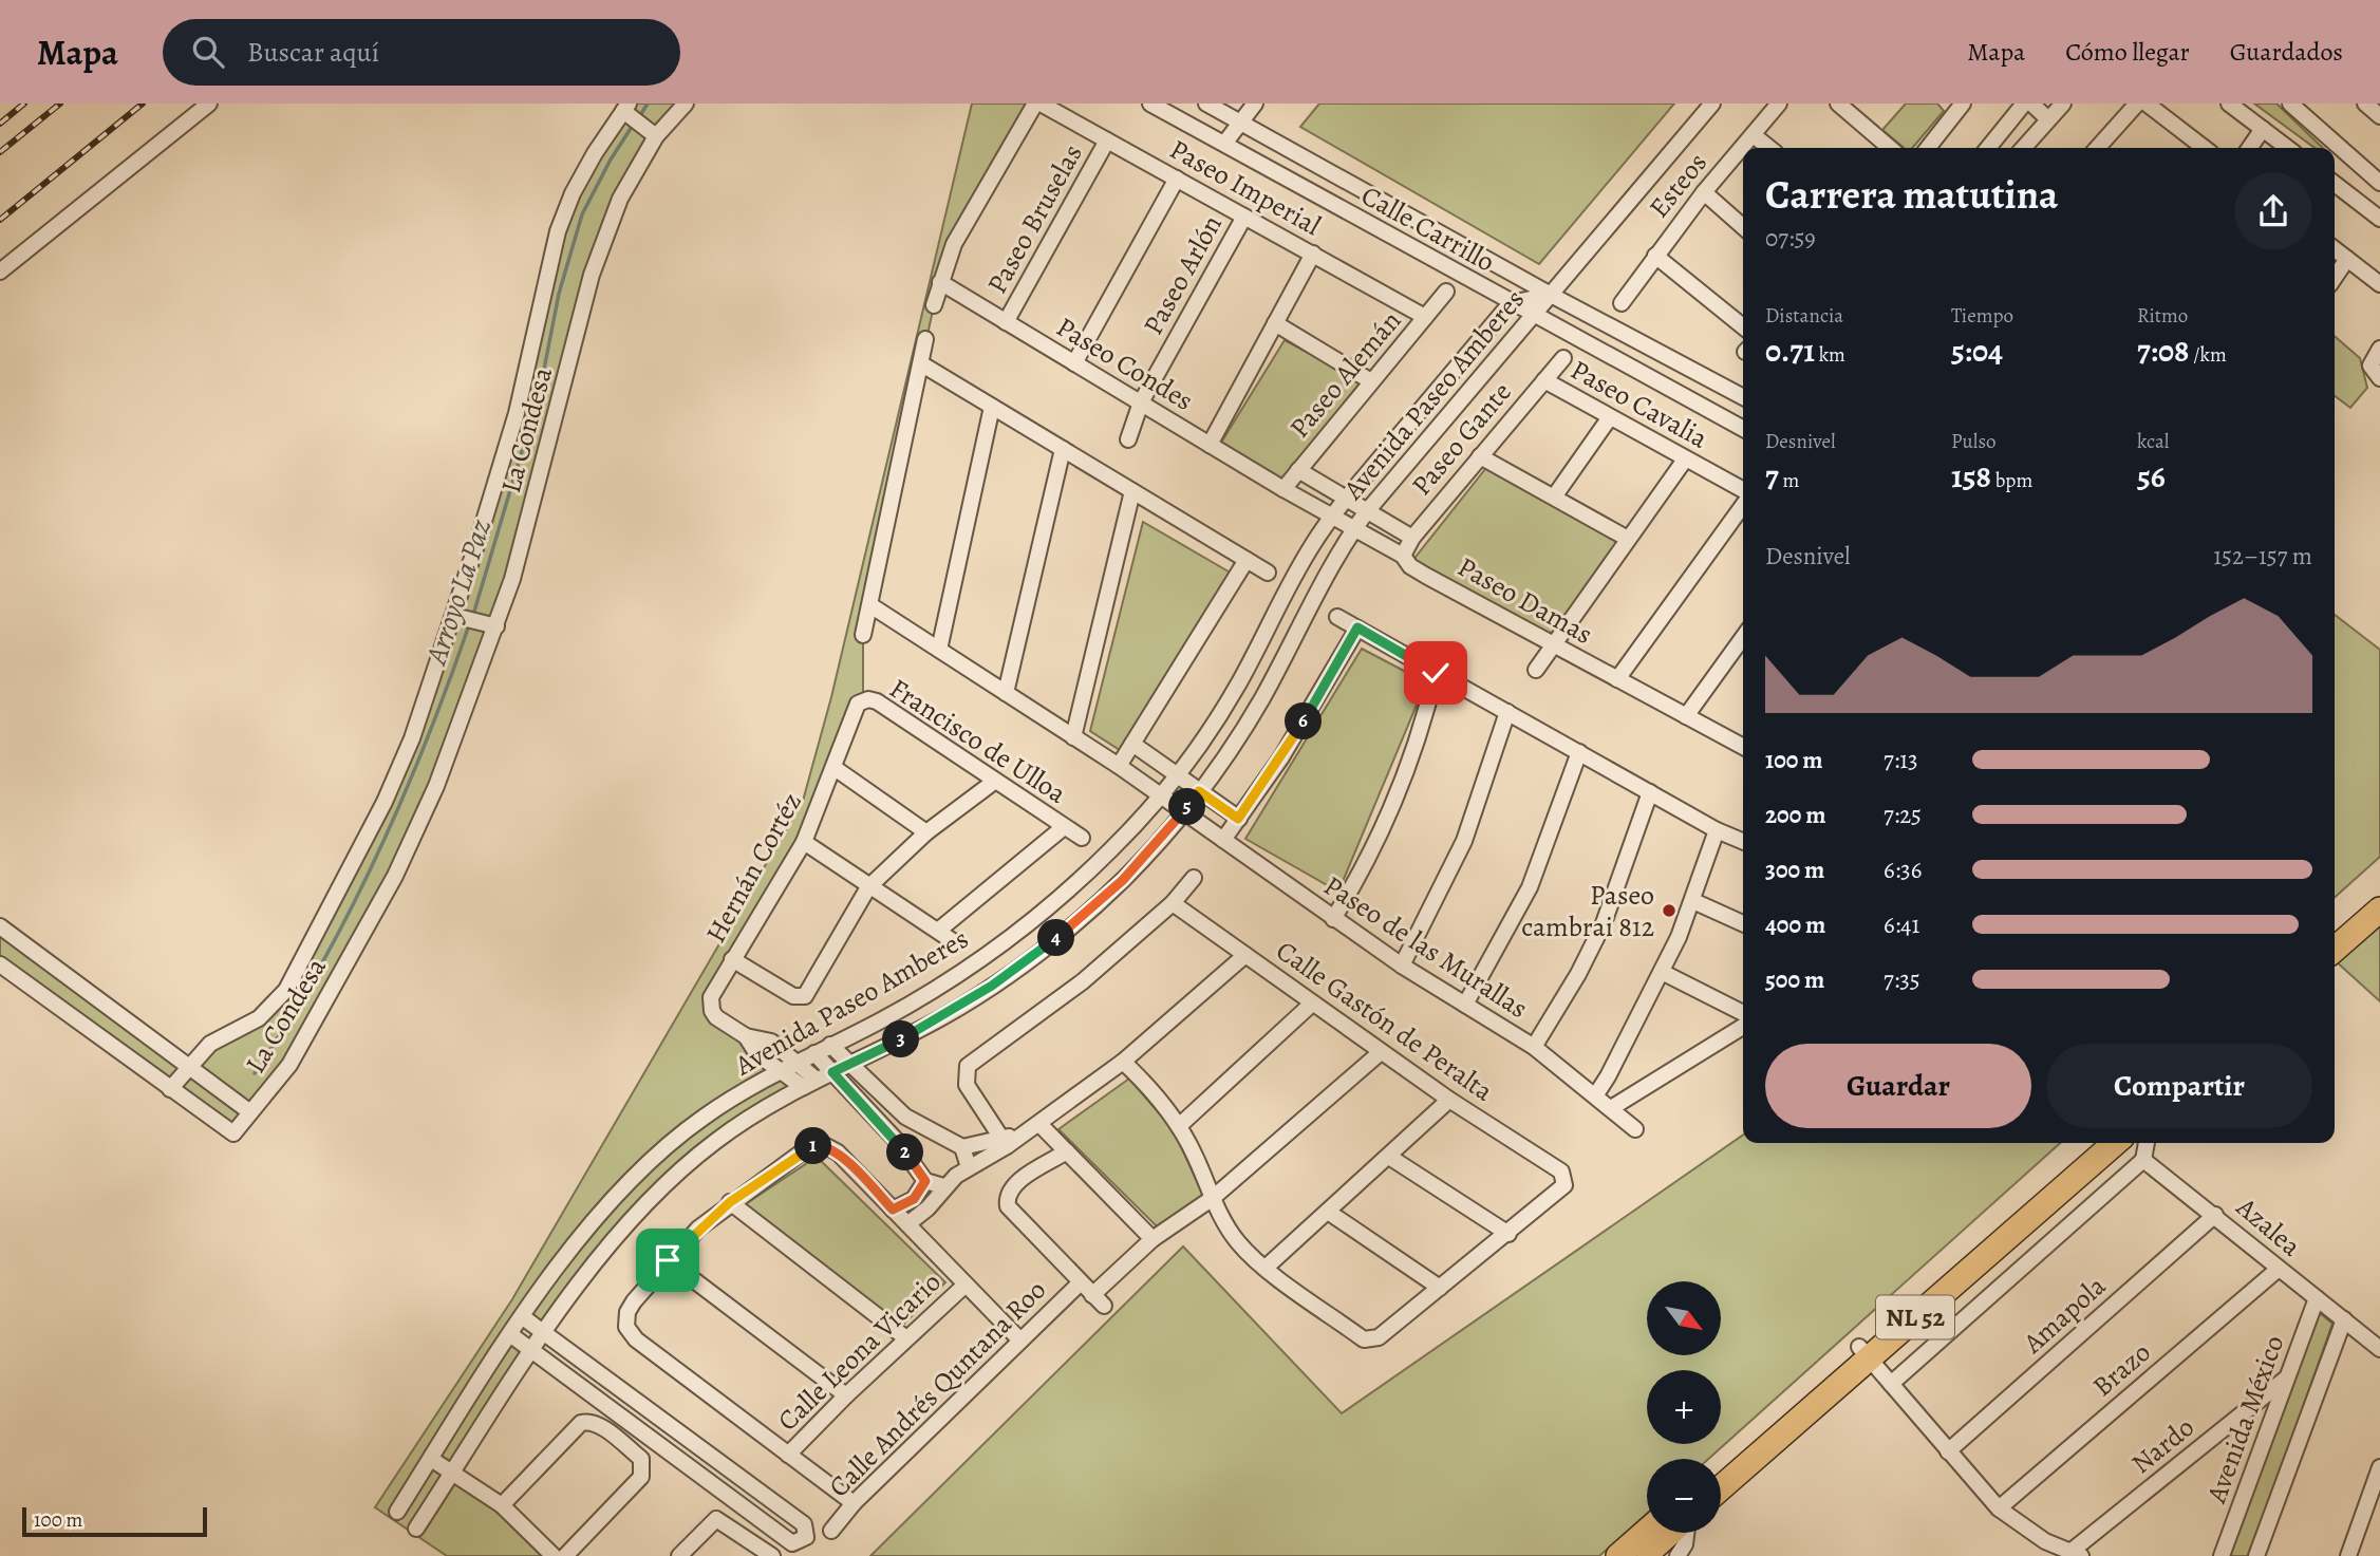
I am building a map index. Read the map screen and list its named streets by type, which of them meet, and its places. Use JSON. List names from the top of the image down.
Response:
{
  "streets": {
    "main road": ["NL 52"],
    "street": [
      "Esteos",
      "Paseo Imperial",
      "Paseo Bruselas",
      "Calle Carrillo",
      "Paseo Arlón",
      "Paseo Condes",
      "Paseo Alemán",
      "Avenida Paseo Amberes",
      "Paseo Cavalia",
      "La Condesa",
      "Paseo Gante",
      "Paseo Damas",
      "Francisco de Ulloa",
      "Hernán Cortéz",
      "Paseo de las Murallas",
      "Calle Gastón de Peralta",
      "Azalea",
      "Amapola",
      "Calle Leona Vicario",
      "Brazo",
      "Calle Andrés Quntana Roo",
      "Avenida México",
      "Nardo"
    ]
  },
  "crossings": [
    ["Paseo Imperial", "Paseo Bruselas"],
    ["Paseo Imperial", "Paseo Arlón"],
    ["Paseo Imperial", "Paseo Alemán"],
    ["Paseo Bruselas", "Paseo Condes"],
    ["Calle Carrillo", "Avenida Paseo Amberes"],
    ["Paseo Arlón", "Paseo Condes"],
    ["Paseo Condes", "Paseo Alemán"],
    ["Paseo Condes", "Paseo Damas"],
    ["Paseo Alemán", "Paseo Damas"],
    ["Avenida Paseo Amberes", "Paseo Damas"],
    ["Avenida Paseo Amberes", "Paseo de las Murallas"],
    ["Paseo Cavalia", "Paseo Gante"],
    ["Paseo Gante", "Paseo Damas"],
    ["Francisco de Ulloa", "Hernán Cortéz"],
    ["Azalea", "Amapola"],
    ["Azalea", "Brazo"],
    ["Azalea", "Avenida México"],
    ["Avenida México", "Nardo"]
  ],
  "water": ["Arroyo La Paz"],
  "places": ["Paseo cambrai 812"],
  "scale_bar": "100 m",
  "north": "bottom right",
  "page": {
    "header": "Mapa",
    "search": "Buscar aquí",
    "nav": ["Mapa", "Cómo llegar", "Guardados"],
    "heading": ["Carrera matutina", "07:59"],
    "stats": [
      ["Distancia", "0.71 km"],
      ["Tiempo", "5:04"],
      ["Ritmo", "7:08 /km"],
      ["Desnivel", "7 m"],
      ["Pulso", "158 bpm"],
      ["kcal", "56"]
    ],
    "chart": ["Desnivel", "152–157 m"],
    "pins": [
      "6",
      "5",
      "4",
      "3",
      "1",
      "2"
    ],
    "list": [
      {
        "name": "100 m",
        "note": "7:13"
      },
      {
        "name": "200 m",
        "note": "7:25"
      },
      {
        "name": "300 m",
        "note": "6:36"
      },
      {
        "name": "400 m",
        "note": "6:41"
      },
      {
        "name": "500 m",
        "note": "7:35"
      }
    ],
    "buttons": ["Guardar", "Compartir"],
    "map_buttons": ["+", "−"],
    "scale": "100 m"
  }
}
